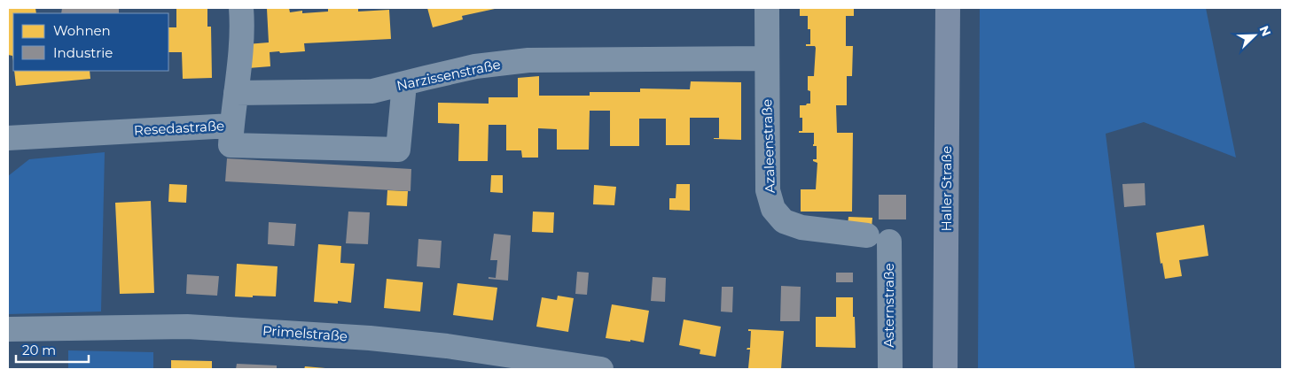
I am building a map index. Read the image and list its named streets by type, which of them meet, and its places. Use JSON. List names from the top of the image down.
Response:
{
  "streets": {
    "main road": ["Haller Straße"],
    "street": [
      "Narzissenstraße",
      "Resedastraße",
      "Azaleenstraße",
      "Asternstraße",
      "Primelstraße"
    ]
  },
  "crossings": [
    ["Narzissenstraße", "Resedastraße"],
    ["Narzissenstraße", "Azaleenstraße"],
    ["Azaleenstraße", "Asternstraße"]
  ],
  "legend": ["Wohnen", "Industrie"],
  "scale_bar": "20 m",
  "north": "top right"
}
